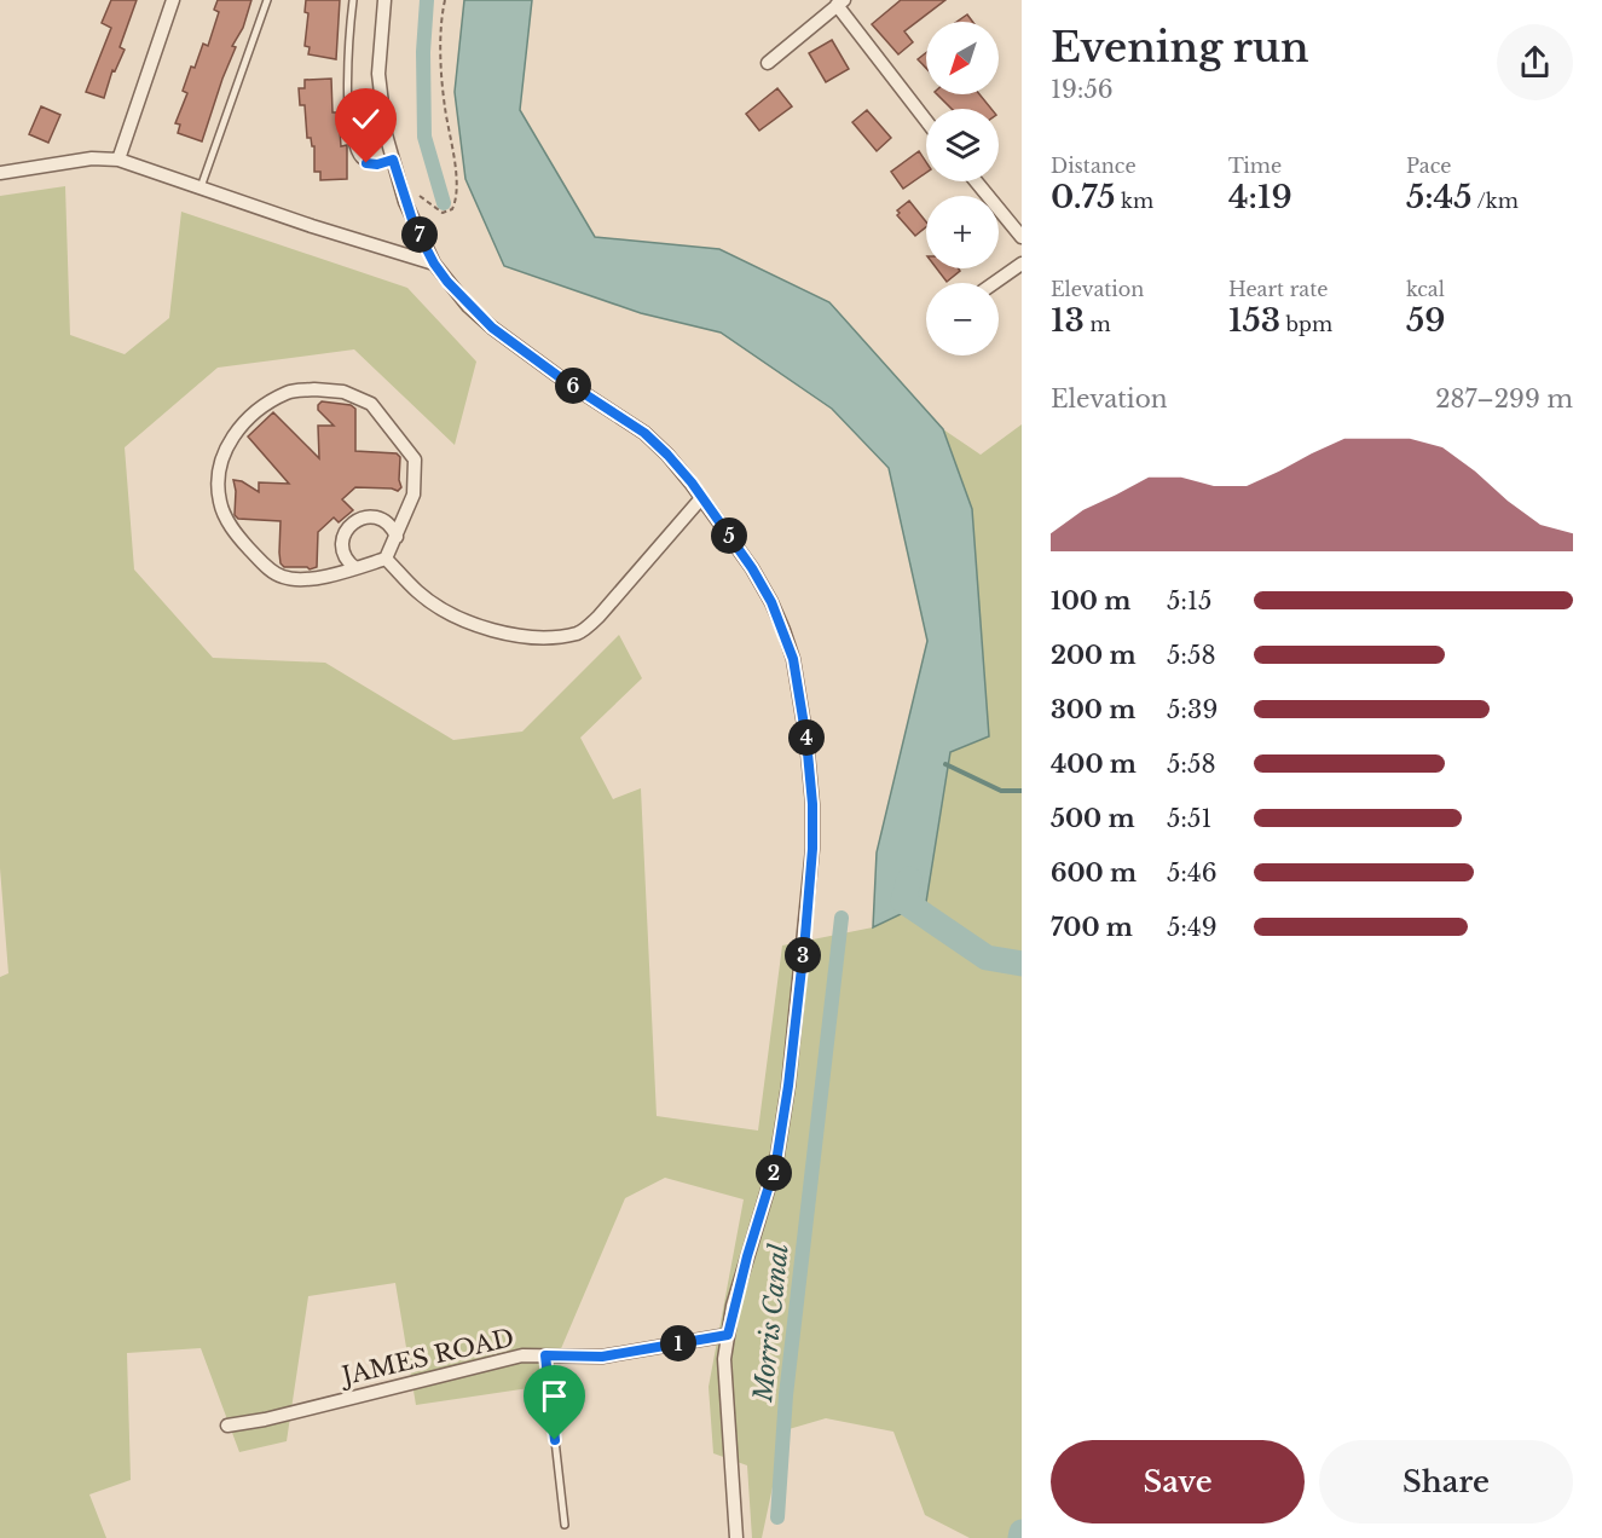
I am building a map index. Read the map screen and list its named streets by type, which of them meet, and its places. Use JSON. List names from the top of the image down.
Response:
{
  "streets": {
    "street": ["JAMES ROAD"]
  },
  "water": ["Morris Canal"],
  "north": "bottom left",
  "page": {
    "heading": ["Evening run", "19:56"],
    "map_buttons": ["+", "−"],
    "stats": [
      ["Distance", "0.75 km"],
      ["Time", "4:19"],
      ["Pace", "5:45 /km"],
      ["Elevation", "13 m"],
      ["Heart rate", "153 bpm"],
      ["kcal", "59"]
    ],
    "pins": [
      "7",
      "6",
      "5",
      "4",
      "3",
      "2",
      "1"
    ],
    "chart": ["Elevation", "287–299 m"],
    "list": [
      {
        "name": "100 m",
        "note": "5:15"
      },
      {
        "name": "200 m",
        "note": "5:58"
      },
      {
        "name": "300 m",
        "note": "5:39"
      },
      {
        "name": "400 m",
        "note": "5:58"
      },
      {
        "name": "500 m",
        "note": "5:51"
      },
      {
        "name": "600 m",
        "note": "5:46"
      },
      {
        "name": "700 m",
        "note": "5:49"
      }
    ],
    "buttons": ["Save", "Share"]
  }
}
